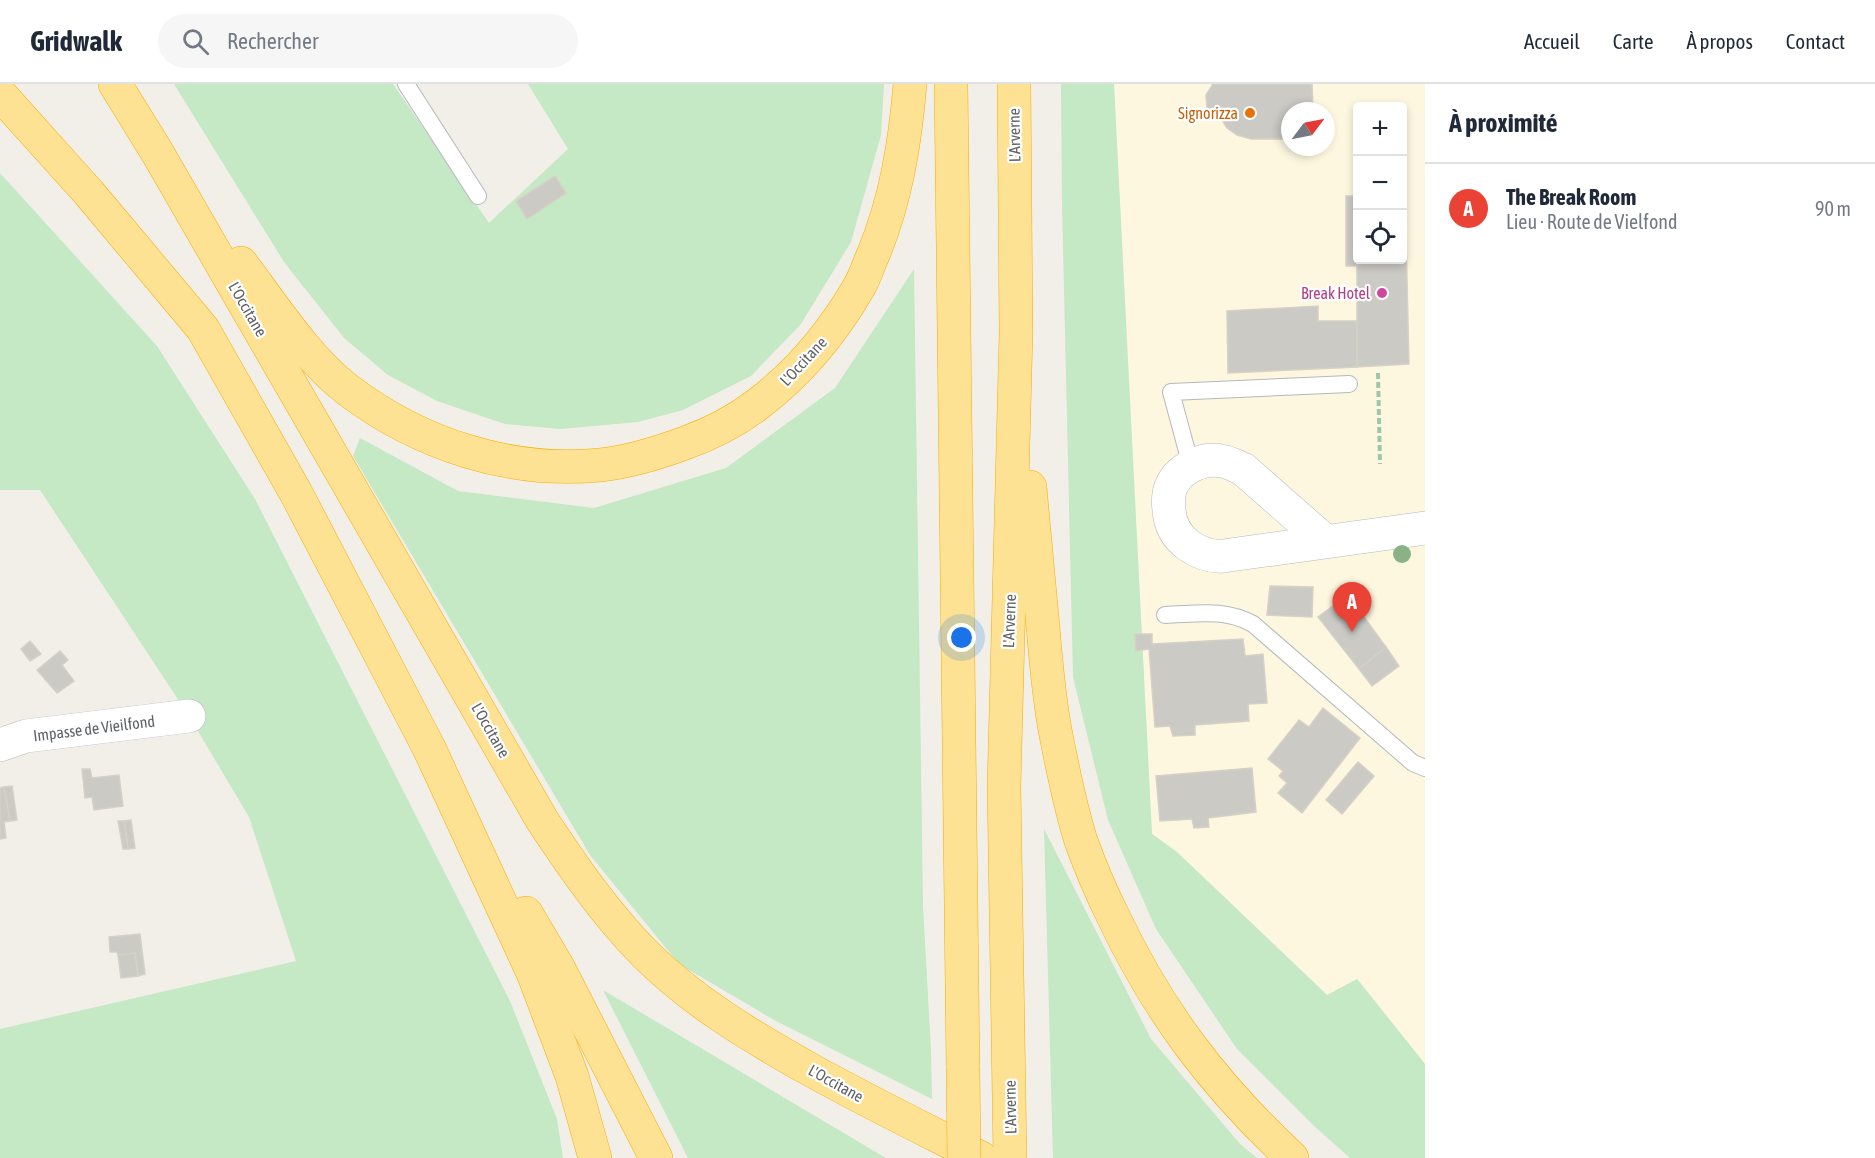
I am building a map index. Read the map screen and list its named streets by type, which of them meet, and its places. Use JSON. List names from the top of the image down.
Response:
{
  "streets": {
    "highway": ["L'Arverne", "L'Occitane"],
    "street": ["Impasse de Vieilfond"]
  },
  "places": ["Signorizza", "Break Hotel"],
  "north": "top right",
  "page": {
    "header": "Gridwalk",
    "search": "Rechercher",
    "nav": [
      "Accueil",
      "Carte",
      "À propos",
      "Contact"
    ],
    "heading": "À proximité",
    "map_buttons": ["+", "−"],
    "list": [
      {
        "mark": "A",
        "name": "The Break Room",
        "note": "Lieu · Route de Vielfond",
        "value": "90 m"
      }
    ],
    "pins": "A"
  }
}
